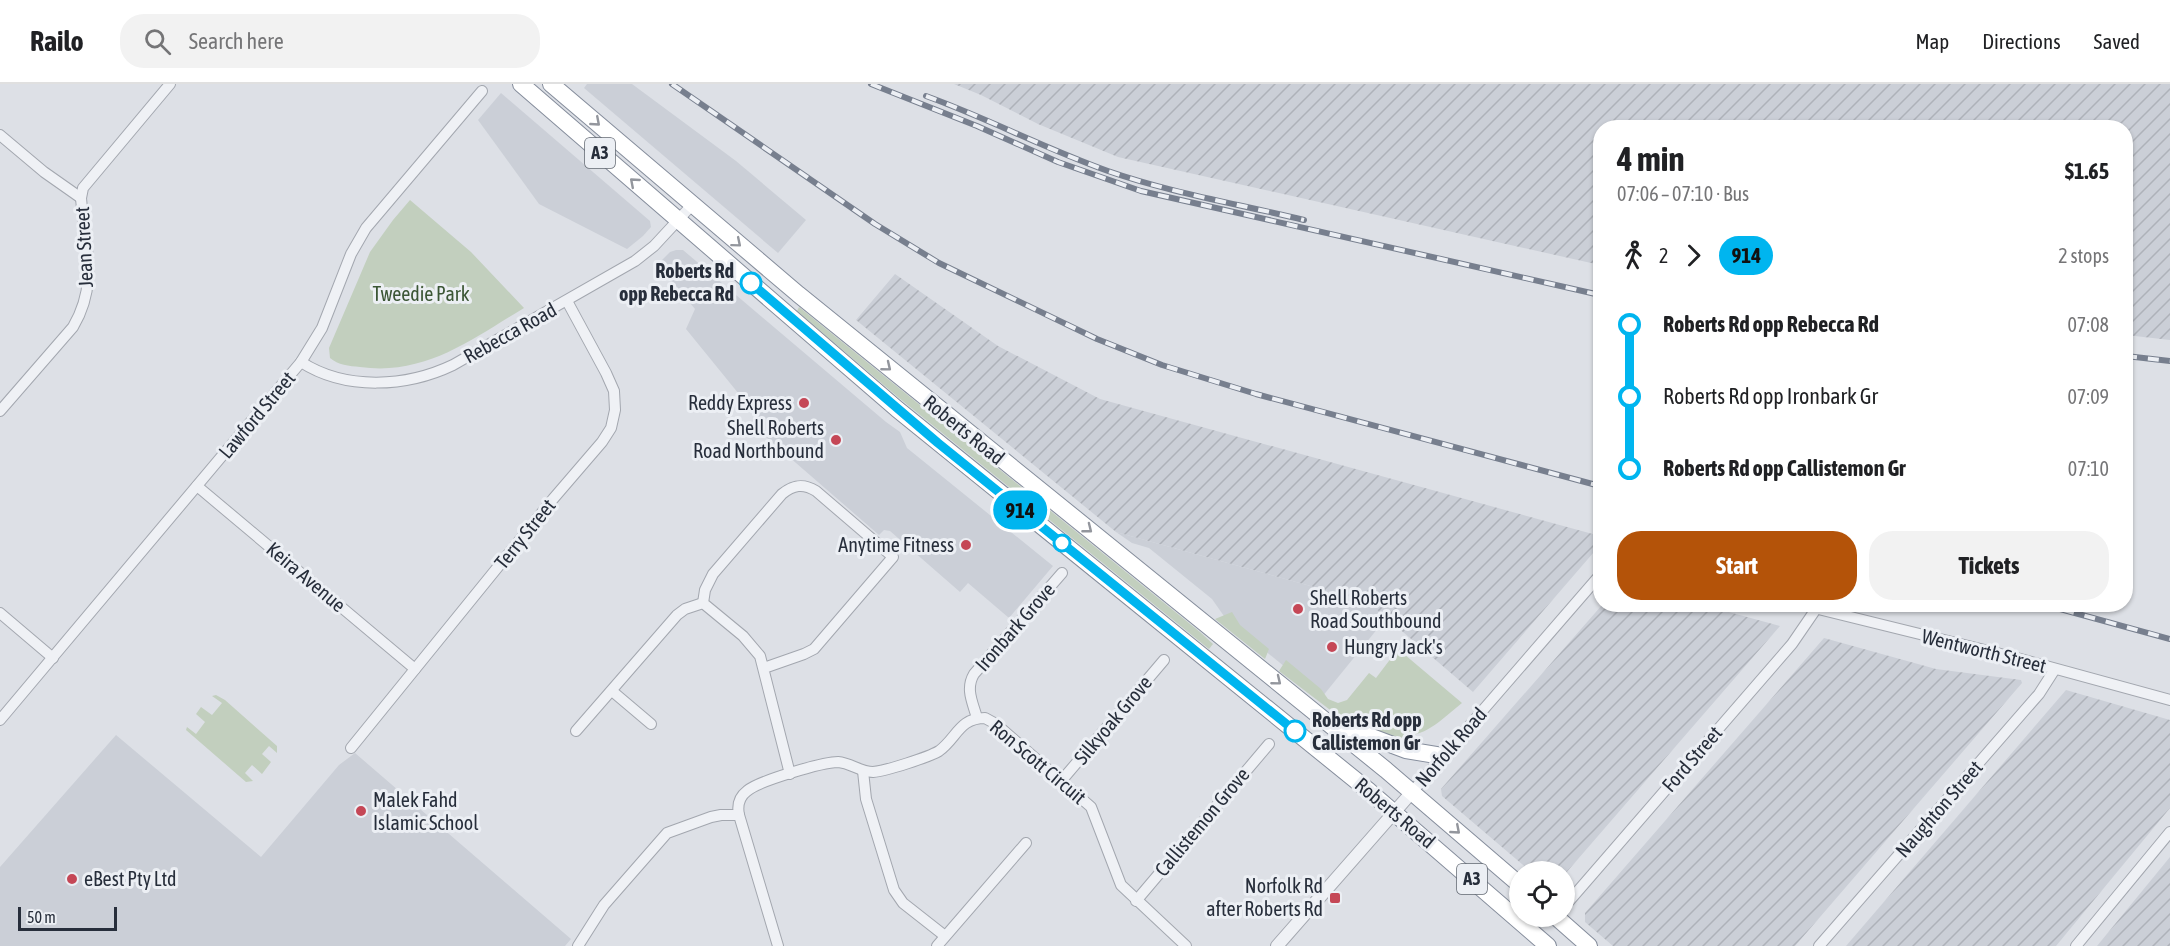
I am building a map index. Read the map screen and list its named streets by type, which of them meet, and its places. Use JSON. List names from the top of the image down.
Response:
{
  "streets": {
    "highway": ["A3", "Roberts Road"],
    "street": [
      "Jean Street",
      "Rebecca Road",
      "Lawford Street",
      "Terry Street",
      "Keira Avenue",
      "Ironbark Grove",
      "Wentworth Street",
      "Silkyoak Grove",
      "Norfolk Road",
      "Ford Street",
      "Ron Scott Circuit",
      "Naughton Street",
      "Callistemon Grove"
    ]
  },
  "crossings": [
    ["Rebecca Road", "Lawford Street"],
    ["Rebecca Road", "Roberts Road"],
    ["Rebecca Road", "Terry Street"],
    ["Lawford Street", "Keira Avenue"],
    ["Roberts Road", "Norfolk Road"],
    ["Terry Street", "Keira Avenue"],
    ["Ironbark Grove", "Ron Scott Circuit"],
    ["Wentworth Street", "Naughton Street"],
    ["Silkyoak Grove", "Ron Scott Circuit"],
    ["Ron Scott Circuit", "Callistemon Grove"]
  ],
  "parks": ["Tweedie Park"],
  "places": {
    "other": [
      "Roberts Rd opp Rebecca Rd",
      "Reddy Express",
      "Shell Roberts Road Northbound",
      "Anytime Fitness",
      "Shell Roberts Road Southbound",
      "Hungry Jack's",
      "Roberts Rd opp Callistemon Gr",
      "Malek Fahd Islamic School",
      "eBest Pty Ltd"
    ],
    "transit": ["Norfolk Rd after Roberts Rd"]
  },
  "lines": ["bus line 914"],
  "scale_bar": "50 m",
  "page": {
    "header": "Railo",
    "search": "Search here",
    "nav": ["Map", "Directions", "Saved"],
    "on_map": "914",
    "heading": ["4 min", "07:06 – 07:10 · Bus", "$1.65"],
    "legs": ["2", "914", "2 stops"],
    "list": [
      {
        "name": "Roberts Rd opp Rebecca Rd",
        "value": "07:08"
      },
      {
        "name": "Roberts Rd opp Ironbark Gr",
        "value": "07:09"
      },
      {
        "name": "Roberts Rd opp Callistemon Gr",
        "value": "07:10"
      }
    ],
    "buttons": ["Start", "Tickets"],
    "scale": "50 m"
  }
}
